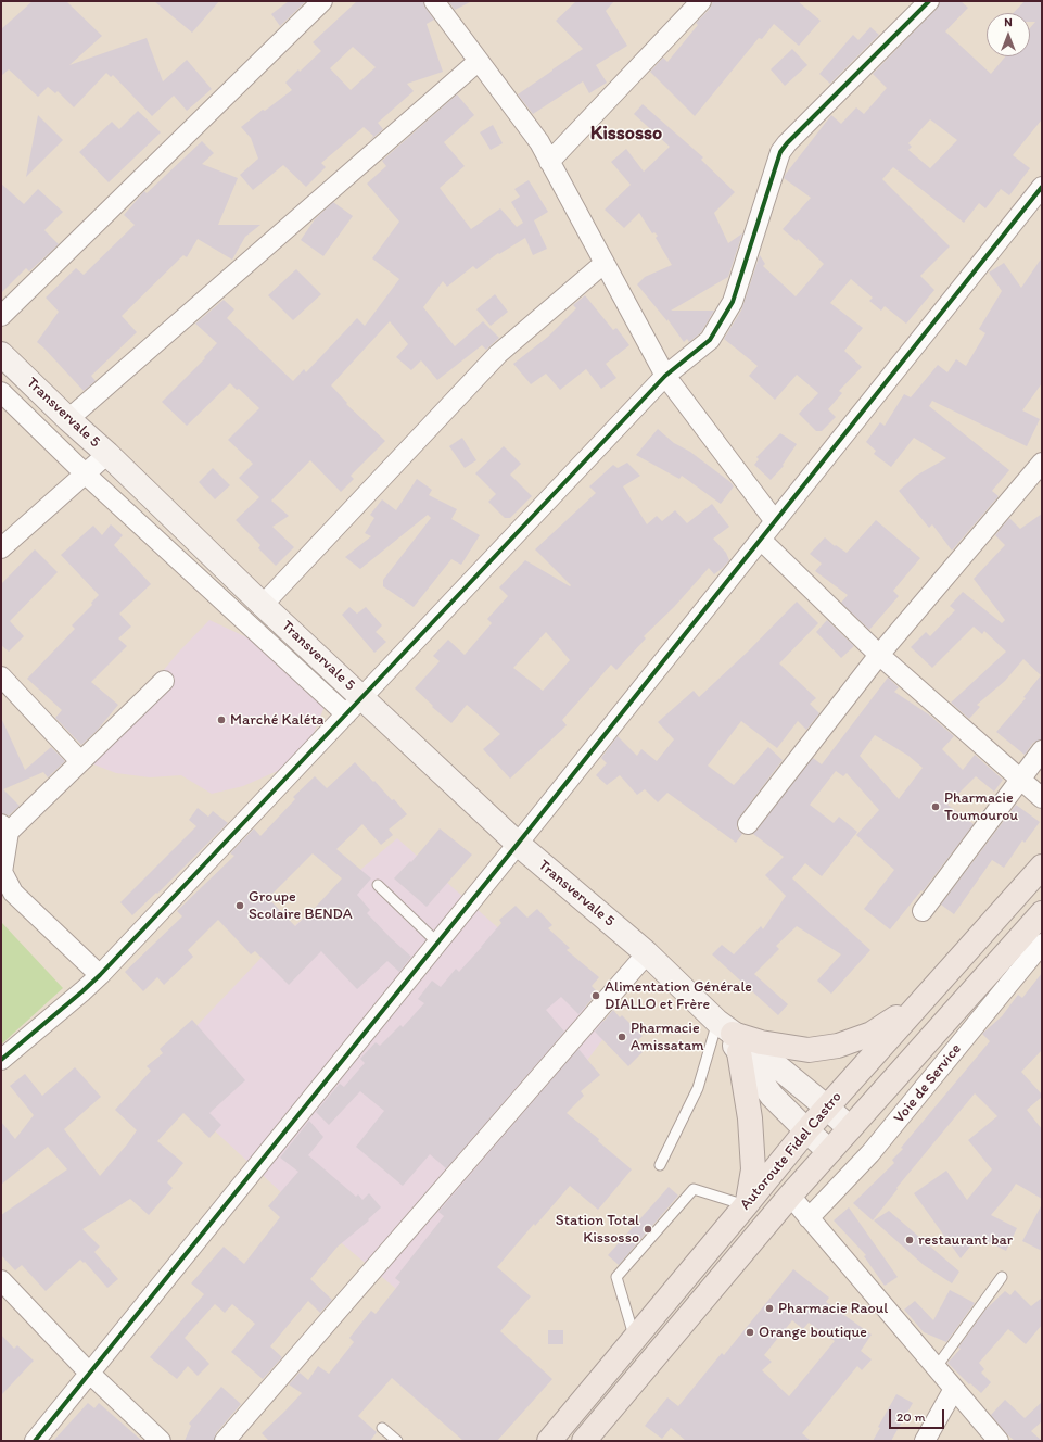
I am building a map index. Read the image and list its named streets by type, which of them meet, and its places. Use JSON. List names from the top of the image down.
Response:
{
  "streets": {
    "highway": ["Autoroute Fidel Castro"],
    "main road": ["Transvervale 5"],
    "street": ["Voie de Service"]
  },
  "crossings": [
    ["Transvervale 5", "Autoroute Fidel Castro"]
  ],
  "districts": ["Kissosso"],
  "places": [
    "Marché Kaléta",
    "Pharmacie Toumourou",
    "Groupe Scolaire BENDA",
    "Alimentation Générale DIALLO et Frère",
    "Pharmacie Amissatam",
    "Station Total Kissosso",
    "restaurant bar",
    "Pharmacie Raoul",
    "Orange boutique"
  ],
  "scale_bar": "20 m",
  "north": "top"
}
